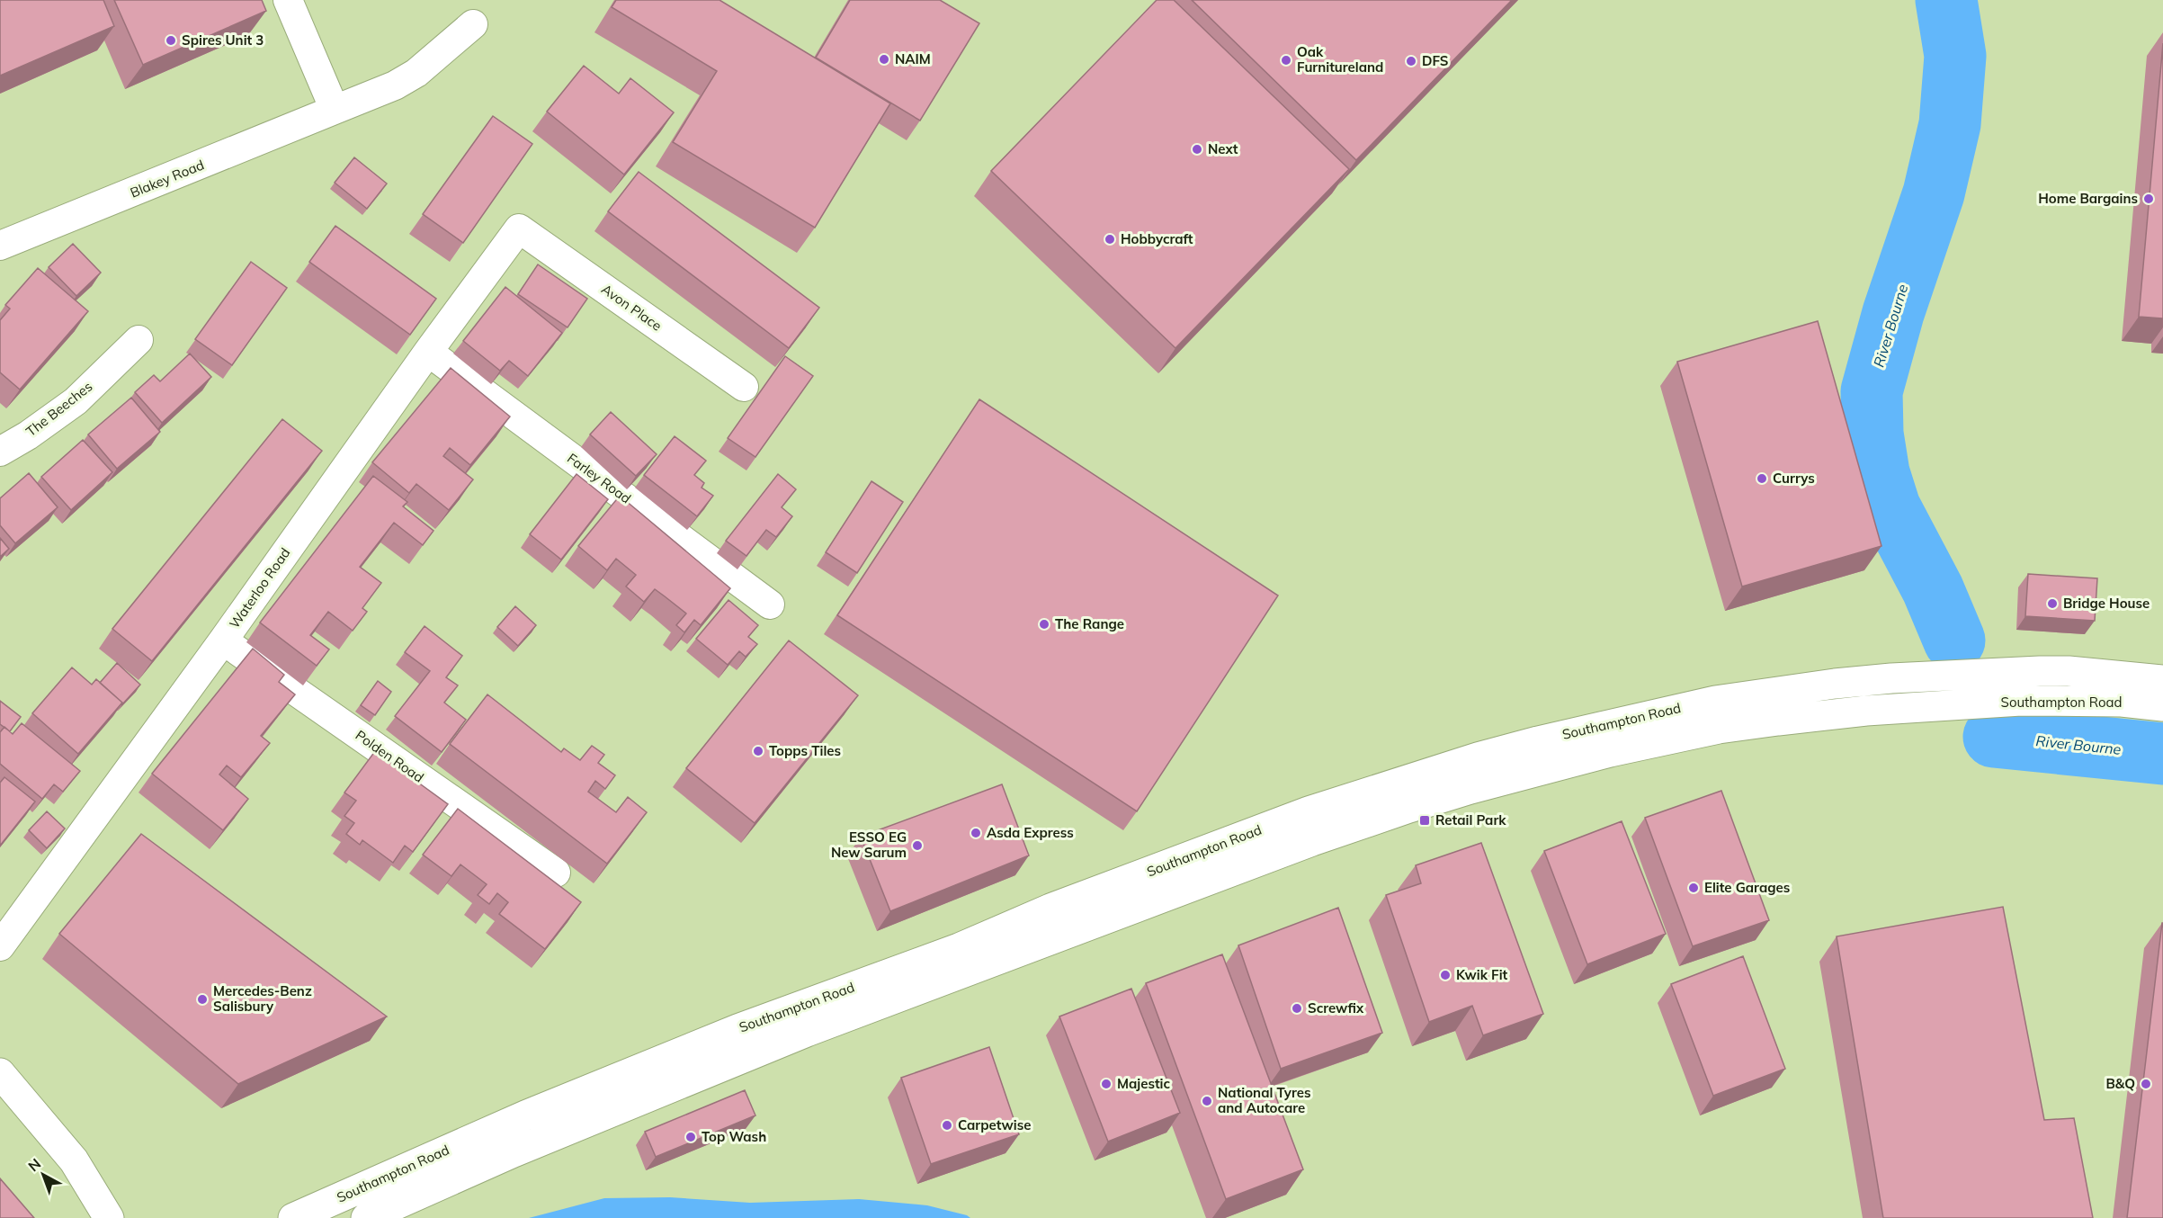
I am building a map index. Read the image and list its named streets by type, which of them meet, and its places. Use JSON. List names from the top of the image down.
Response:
{
  "streets": {
    "main road": ["Southampton Road"],
    "street": [
      "Blakey Road",
      "Avon Place",
      "The Beeches",
      "Farley Road",
      "Waterloo Road",
      "Polden Road"
    ]
  },
  "crossings": [
    ["Avon Place", "Waterloo Road"],
    ["Farley Road", "Waterloo Road"],
    ["Waterloo Road", "Polden Road"]
  ],
  "water": ["River Bourne"],
  "places": {
    "other": [
      "Spires Unit 3",
      "NAIM",
      "Oak Furnitureland",
      "DFS",
      "Next",
      "Home Bargains",
      "Hobbycraft",
      "Currys",
      "Bridge House",
      "The Range",
      "Topps Tiles",
      "Asda Express",
      "ESSO EG New Sarum",
      "Elite Garages",
      "Kwik Fit",
      "Mercedes-Benz Salisbury",
      "Screwfix",
      "Majestic",
      "B&Q",
      "National Tyres and Autocare",
      "Carpetwise",
      "Top Wash"
    ],
    "transit": ["Retail Park"]
  },
  "north": "top left"
}
